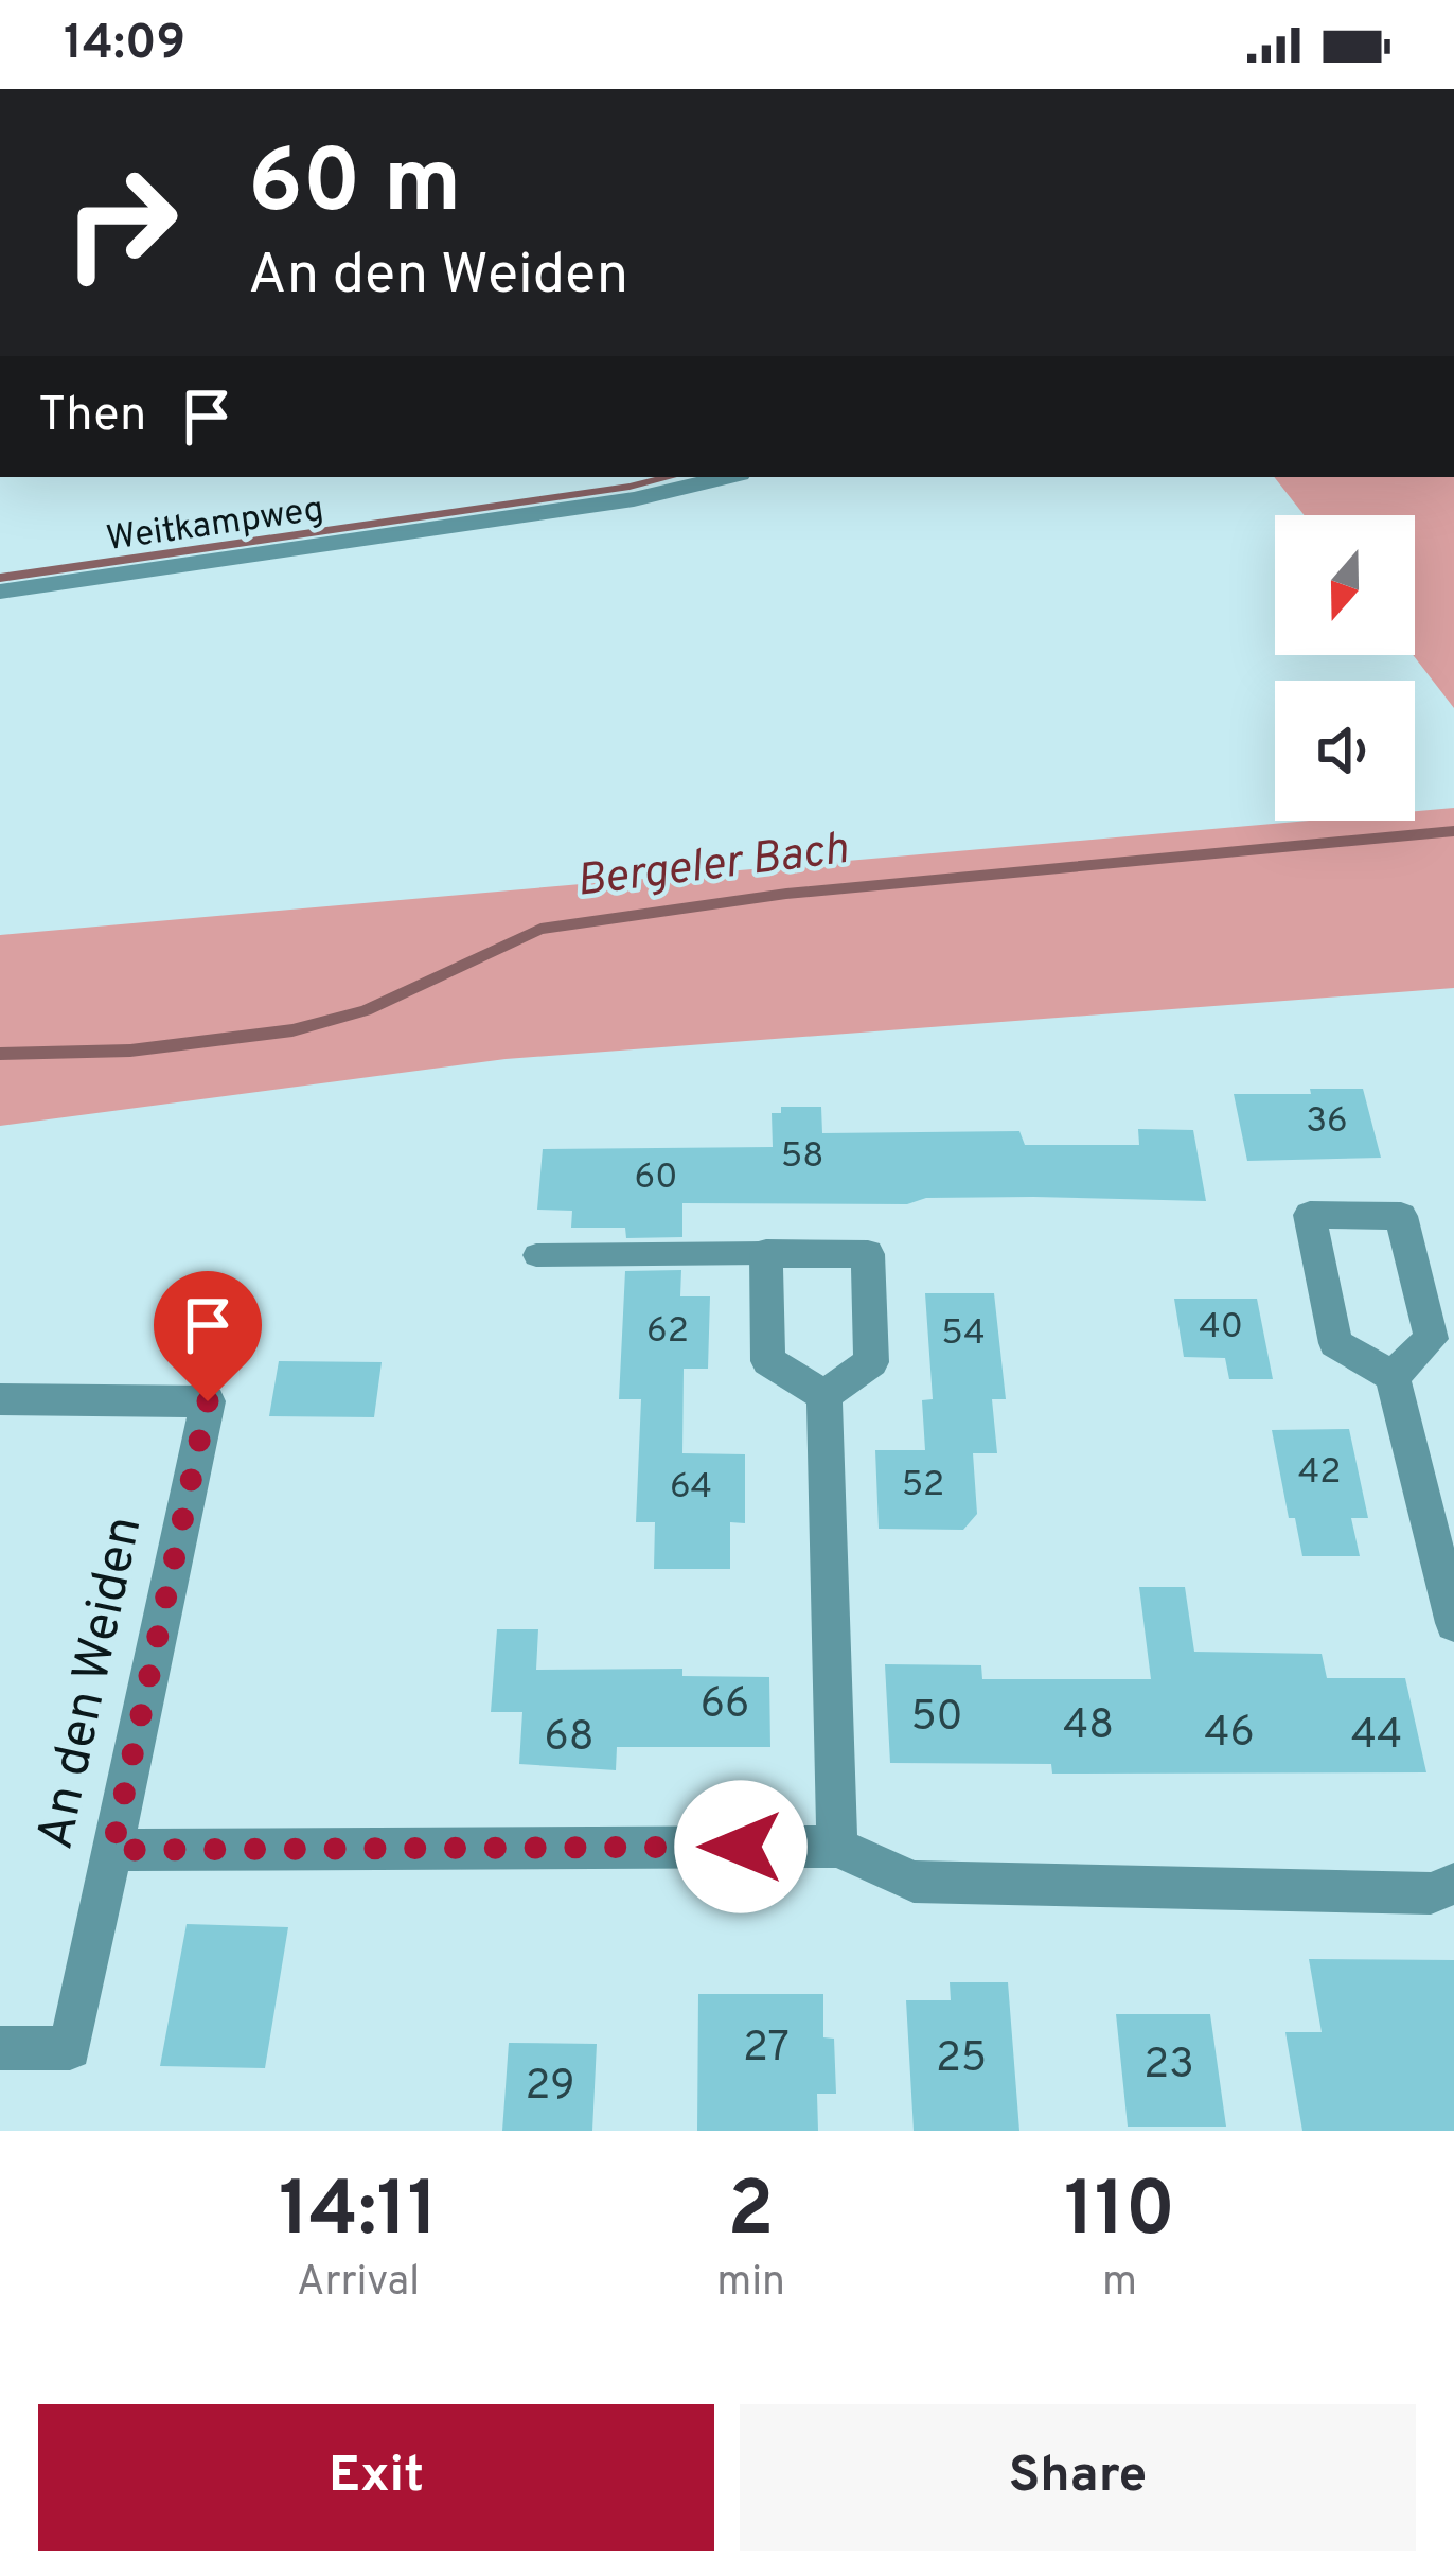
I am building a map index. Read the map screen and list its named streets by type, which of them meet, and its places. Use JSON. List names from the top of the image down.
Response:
{
  "streets": {
    "street": ["Weitkampweg", "An den Weiden"]
  },
  "water": ["Bergeler Bach"],
  "house_numbers": [
    "36",
    "58",
    "60",
    "40",
    "62",
    "54",
    "42",
    "52",
    "64",
    "66",
    "50",
    "48",
    "46",
    "44",
    "68",
    "27",
    "25",
    "23",
    "29"
  ],
  "north": "bottom",
  "page": {
    "status": "14:09",
    "turn": ["60 m", "An den Weiden"],
    "then": "Then",
    "eta": [
      "14:11",
      "Arrival",
      "2",
      "min",
      "110",
      "m"
    ],
    "buttons": ["Exit", "Share"]
  }
}
